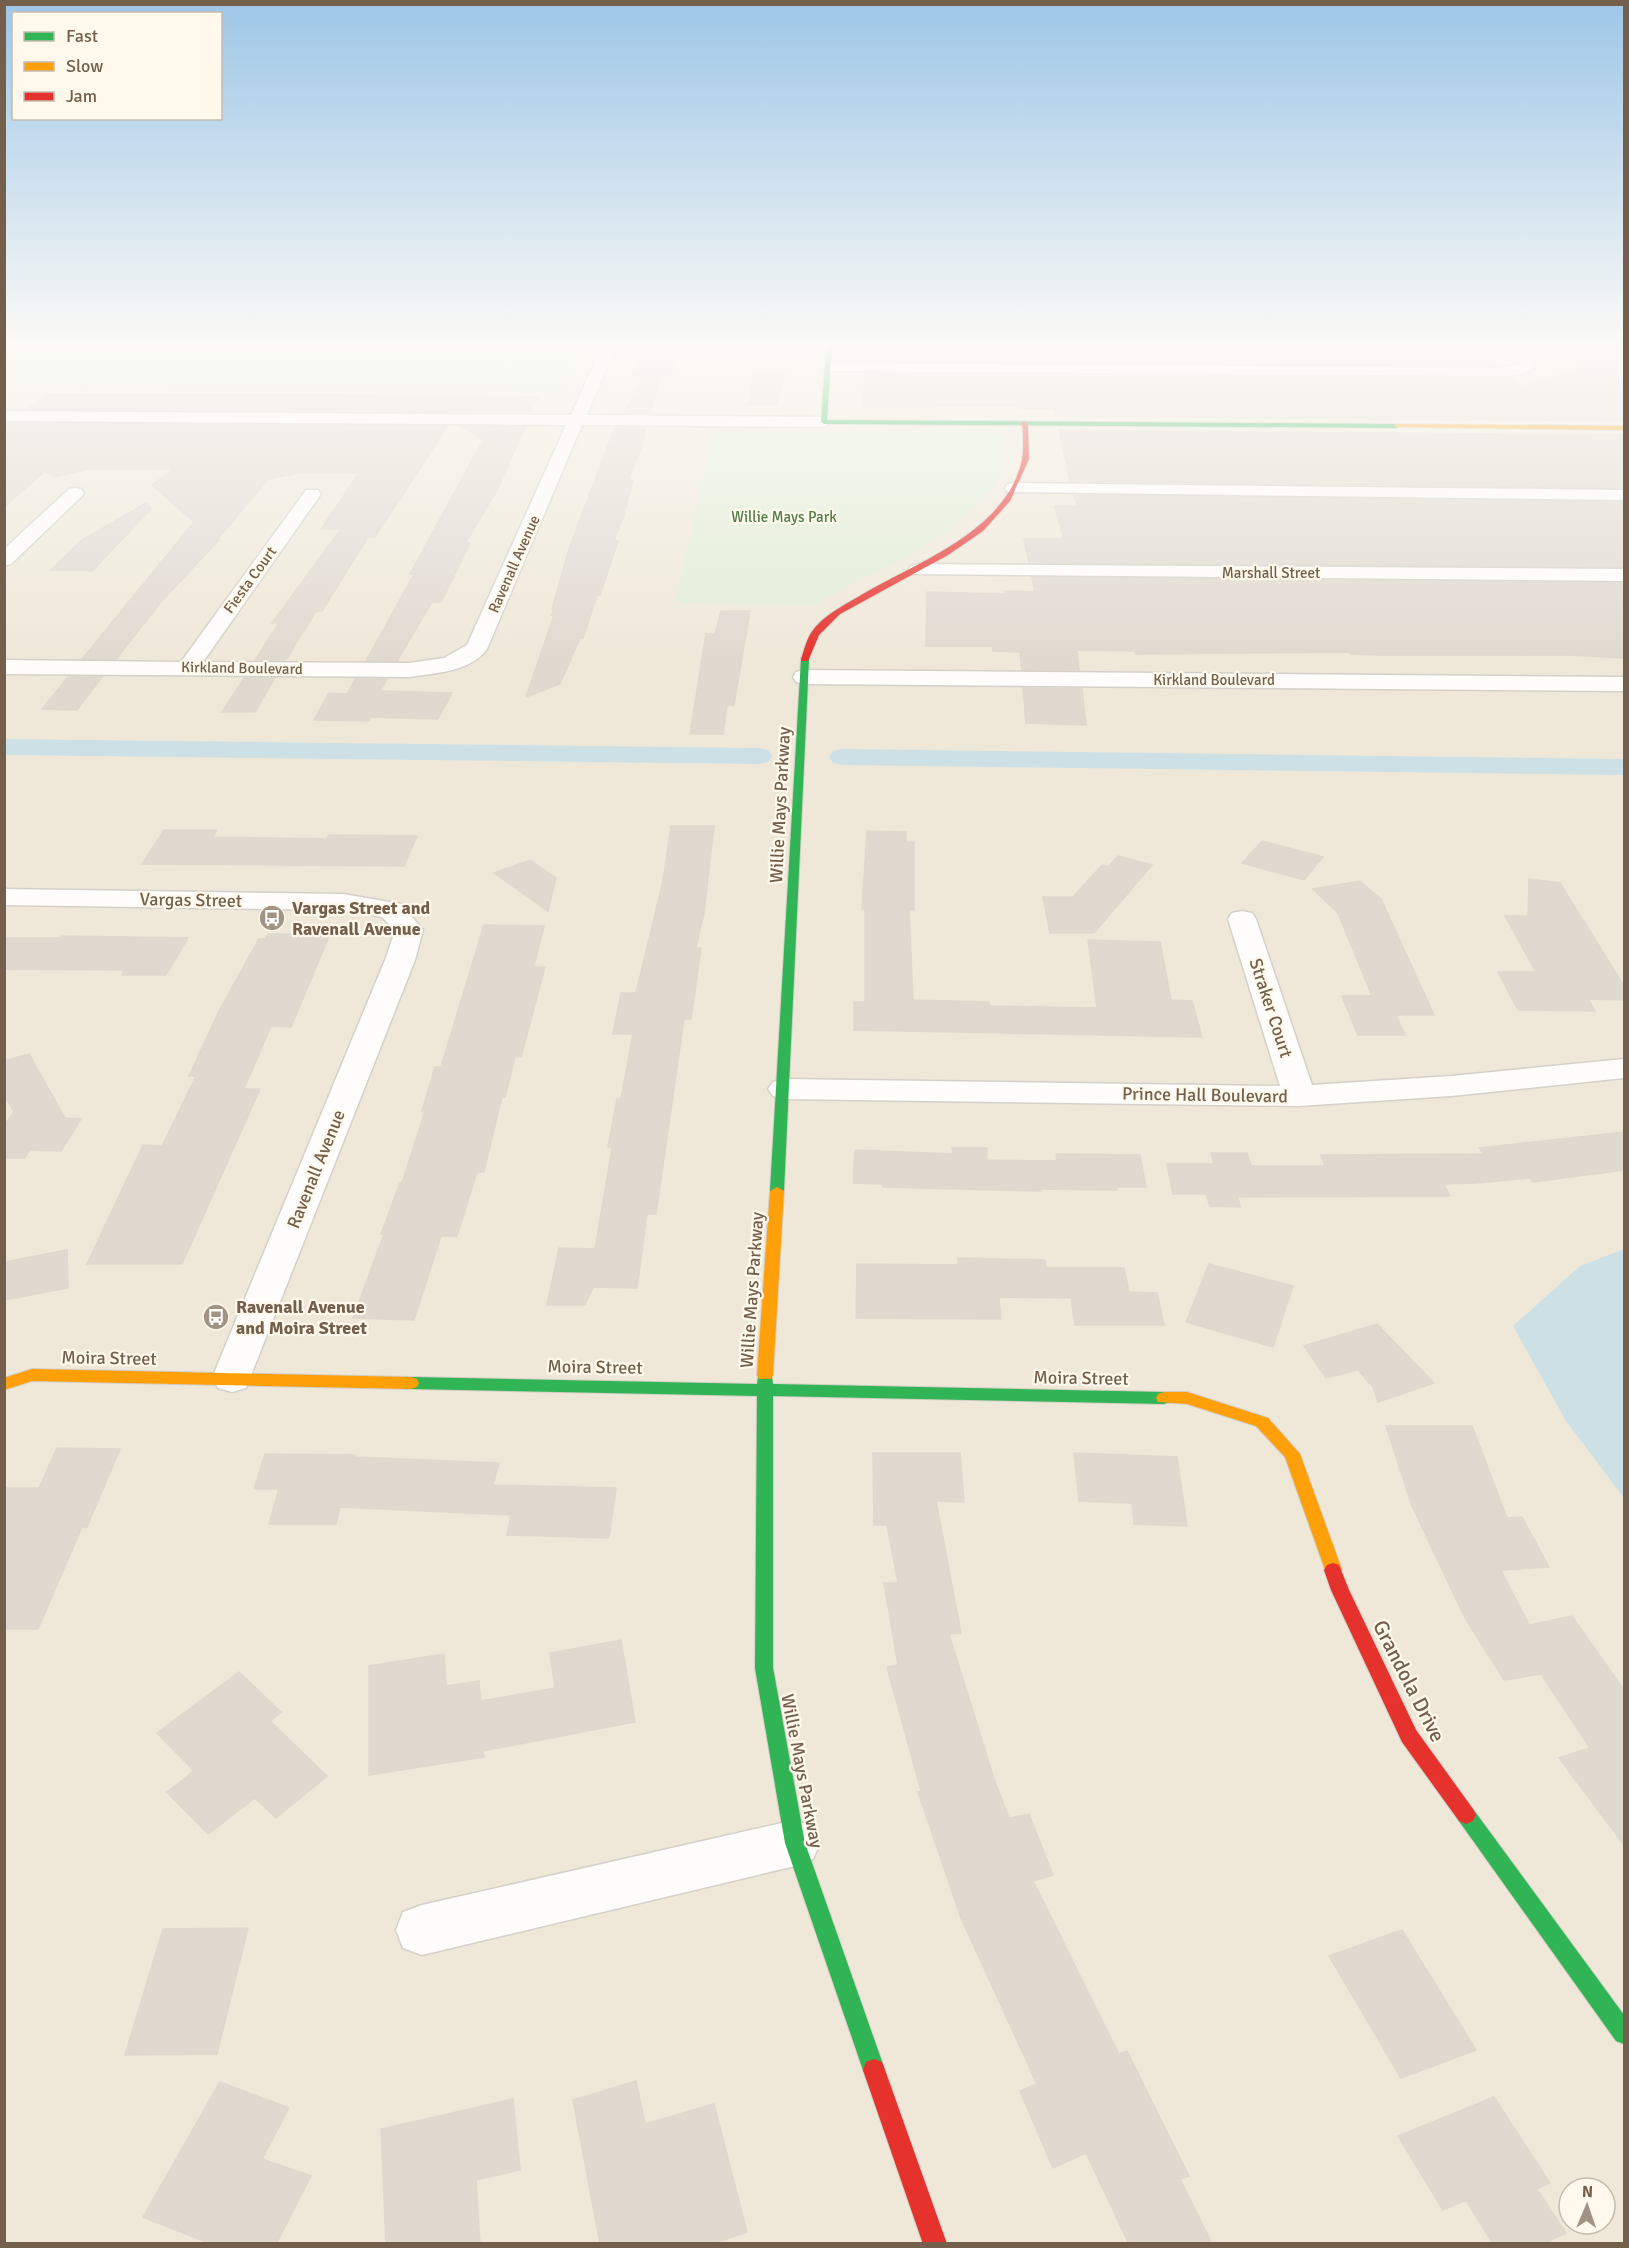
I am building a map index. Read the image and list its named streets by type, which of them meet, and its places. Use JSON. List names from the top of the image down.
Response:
{
  "streets": {
    "street": [
      "Ravenall Avenue",
      "Marshall Street",
      "Fiesta Court",
      "Kirkland Boulevard",
      "Willie Mays Parkway",
      "Vargas Street",
      "Straker Court",
      "Prince Hall Boulevard",
      "Moira Street",
      "Grandola Drive"
    ]
  },
  "crossings": [
    ["Ravenall Avenue", "Kirkland Boulevard"],
    ["Ravenall Avenue", "Vargas Street"],
    ["Ravenall Avenue", "Moira Street"],
    ["Marshall Street", "Willie Mays Parkway"],
    ["Fiesta Court", "Kirkland Boulevard"],
    ["Kirkland Boulevard", "Willie Mays Parkway"],
    ["Willie Mays Parkway", "Prince Hall Boulevard"],
    ["Willie Mays Parkway", "Moira Street"],
    ["Straker Court", "Prince Hall Boulevard"],
    ["Moira Street", "Grandola Drive"]
  ],
  "parks": ["Willie Mays Park"],
  "places": {
    "bus stop": ["Vargas Street and Ravenall Avenue", "Ravenall Avenue and Moira Street"]
  },
  "legend": ["Fast", "Slow", "Jam"],
  "north": "top"
}
